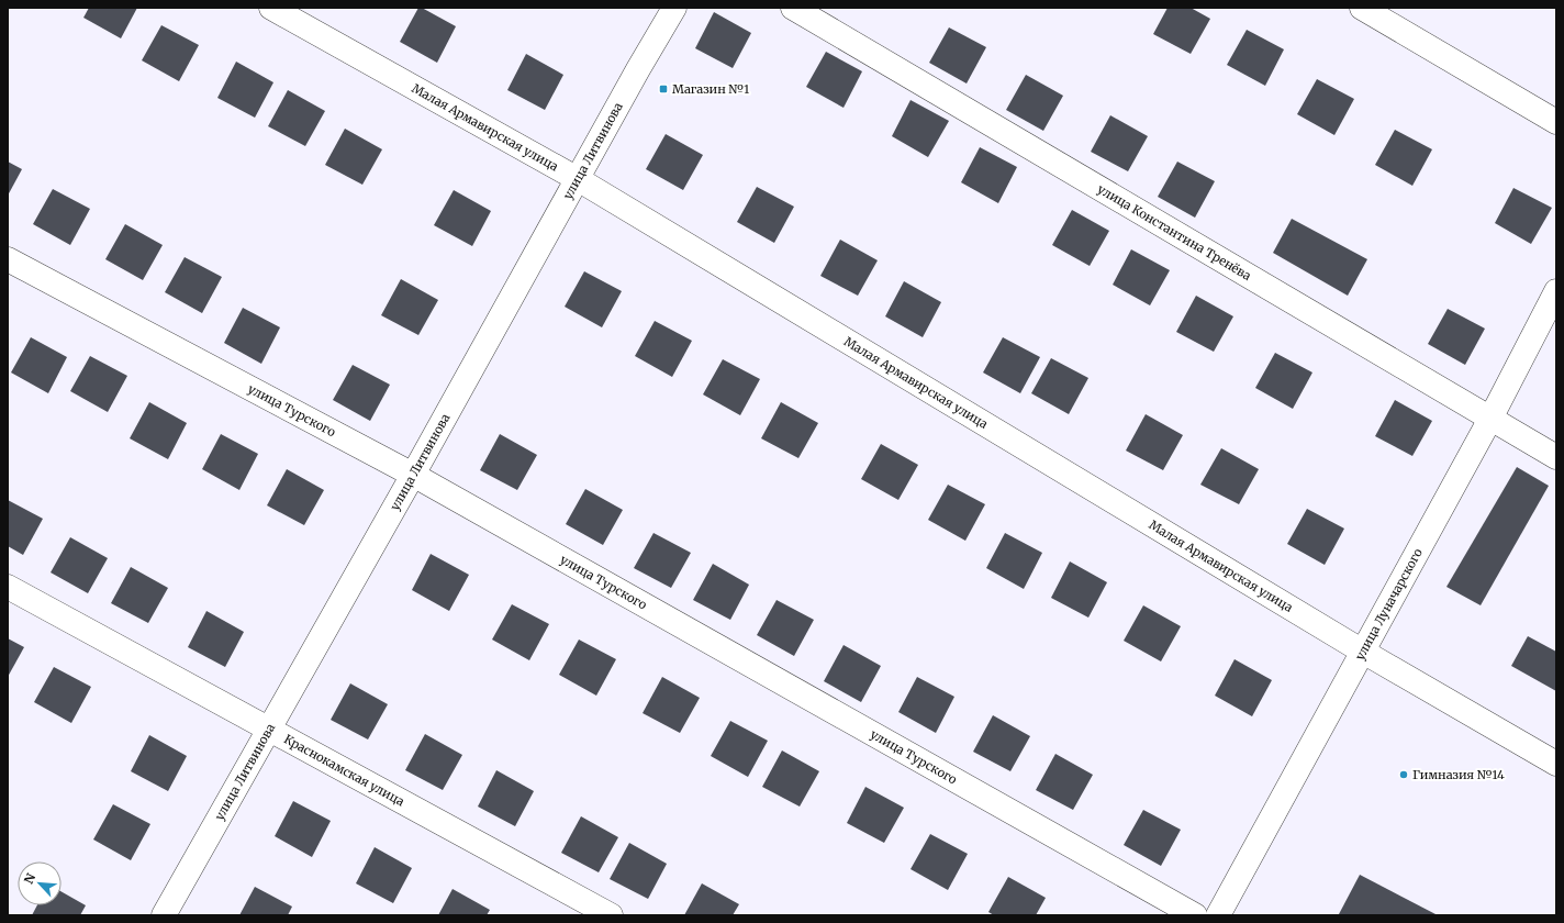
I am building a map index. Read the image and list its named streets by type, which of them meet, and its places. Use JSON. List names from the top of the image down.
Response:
{
  "streets": {
    "street": [
      "Малая Армавирская улица",
      "улица Литвинова",
      "улица Константина Тренёва",
      "улица Турского",
      "улица Луначарского",
      "Краснокамская улица"
    ]
  },
  "crossings": [
    ["Малая Армавирская улица", "улица Литвинова"],
    ["Малая Армавирская улица", "улица Луначарского"],
    ["улица Литвинова", "улица Турского"],
    ["улица Литвинова", "Краснокамская улица"],
    ["улица Константина Тренёва", "улица Луначарского"]
  ],
  "places": {
    "transit": ["Магазин №1"],
    "other": ["Гимназия №14"]
  },
  "north": "top left"
}
